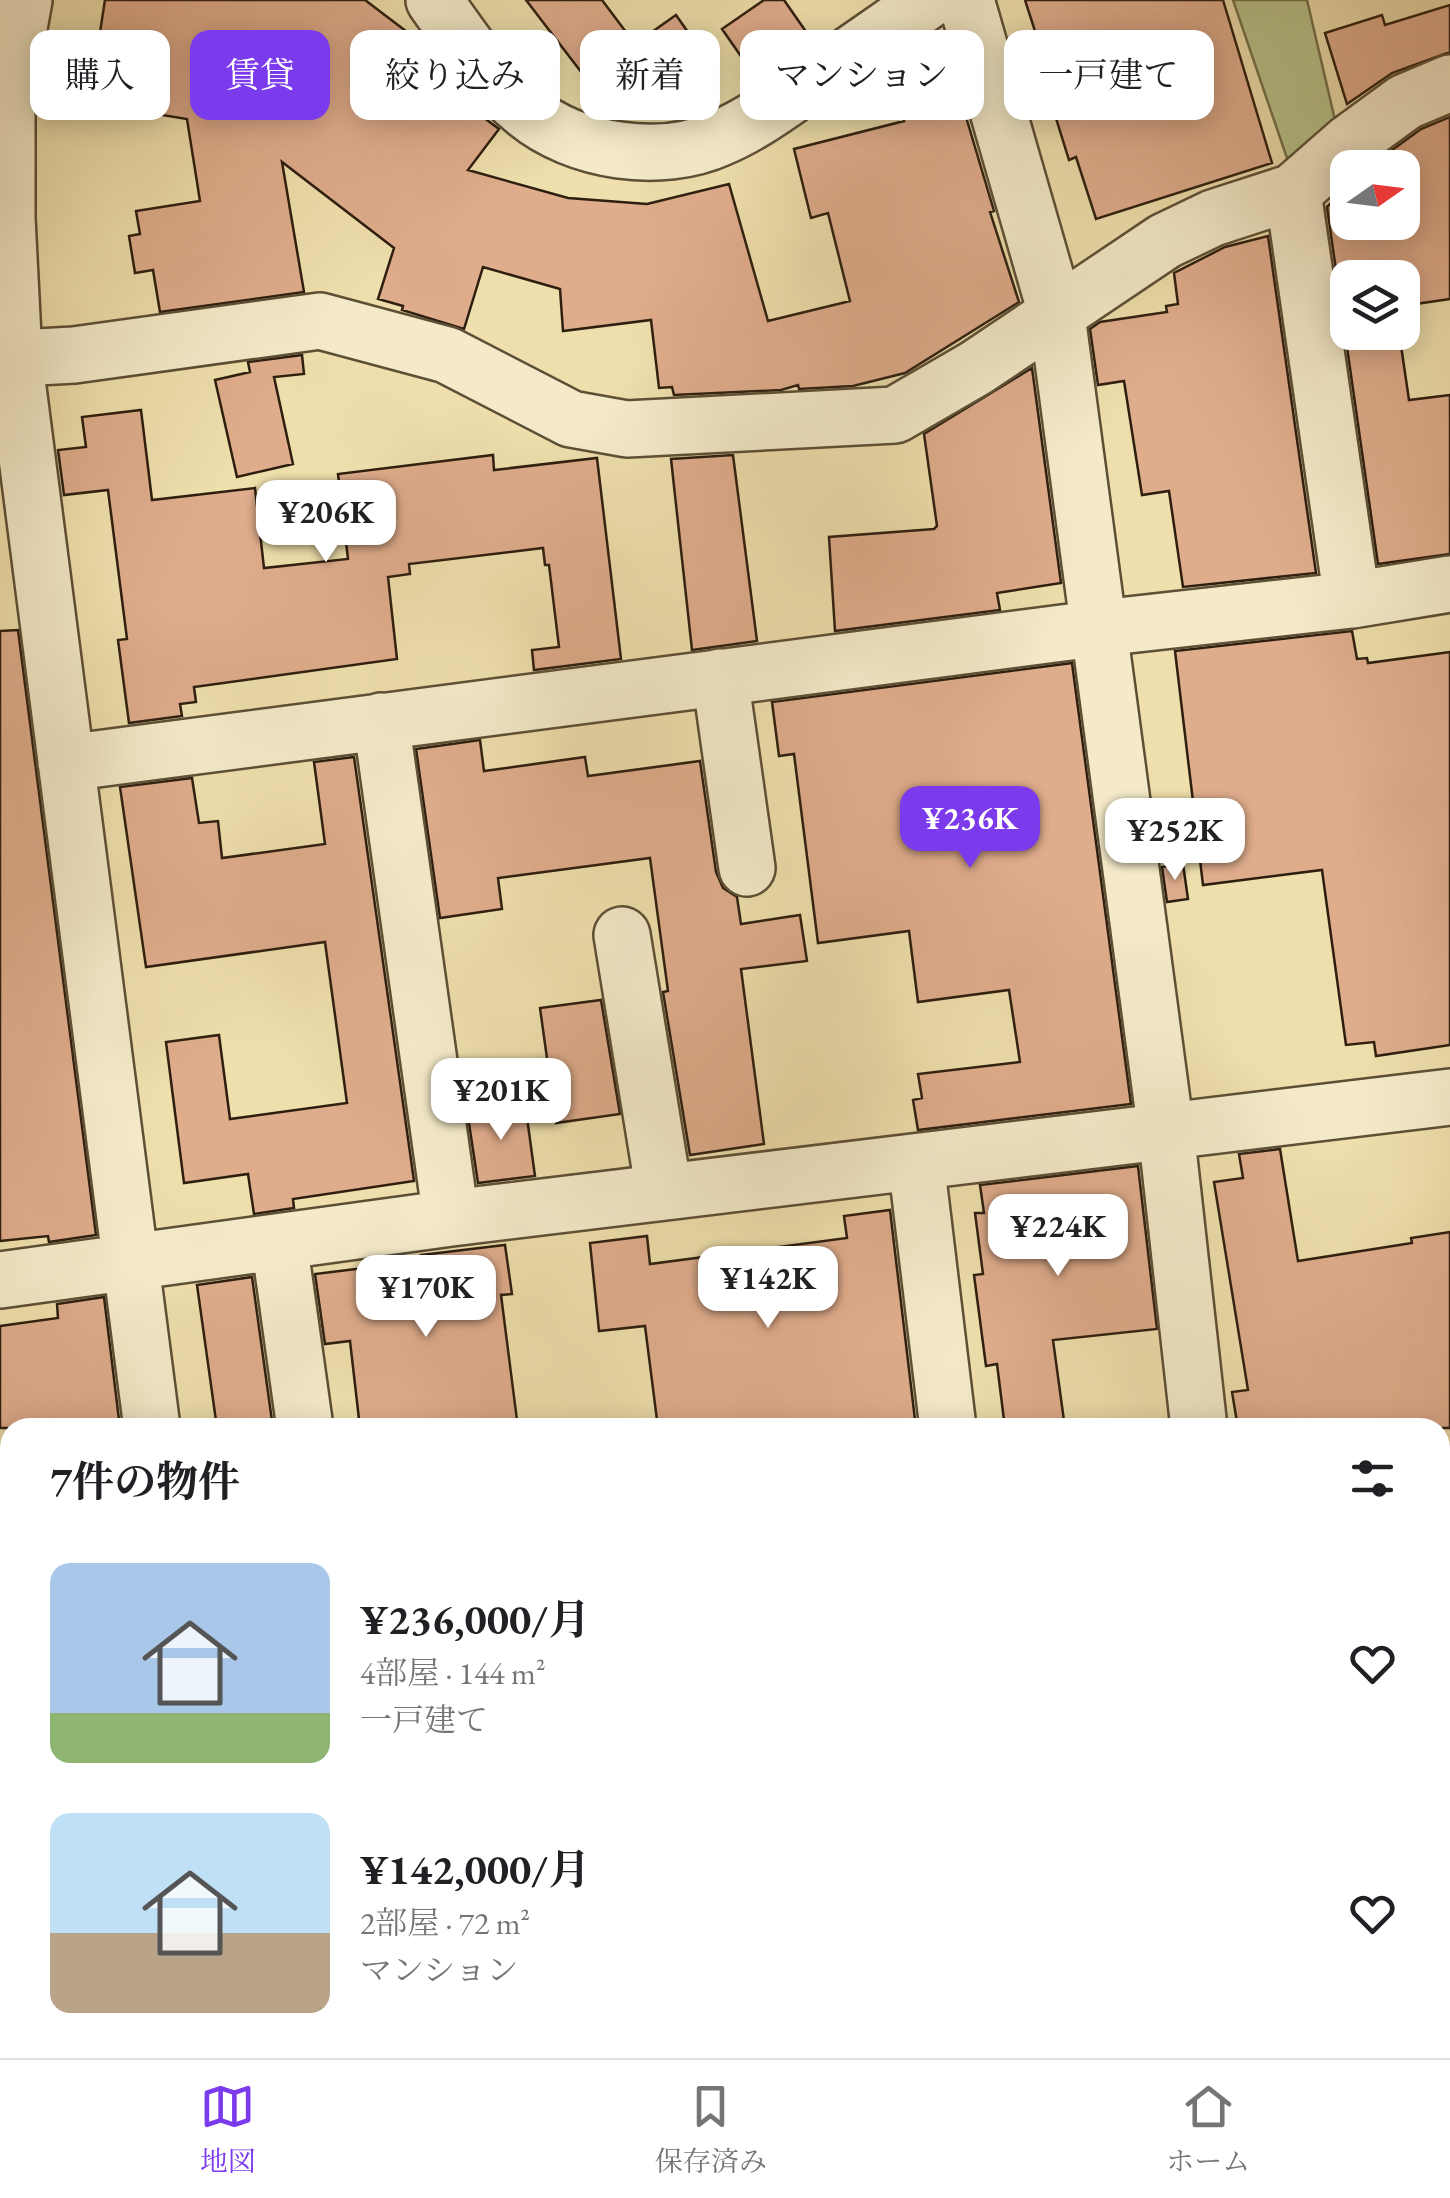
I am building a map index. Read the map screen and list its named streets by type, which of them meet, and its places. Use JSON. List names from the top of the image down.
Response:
{
  "north": "right",
  "page": {
    "chip": [
      "購入",
      "賃貸",
      "絞り込み",
      "新着",
      "マンション",
      "一戸建て"
    ],
    "price": [
      "¥206K",
      "¥236K",
      "¥252K",
      "¥201K",
      "¥224K",
      "¥142K",
      "¥170K"
    ],
    "heading": "7件の物件",
    "list": [
      {
        "name": "¥236,000/月",
        "note": "4部屋 · 144 m² · 一戸建て"
      },
      {
        "name": "¥142,000/月",
        "note": "2部屋 · 72 m² · マンション"
      }
    ],
    "tabs": ["地図", "保存済み", "ホーム"]
  }
}
